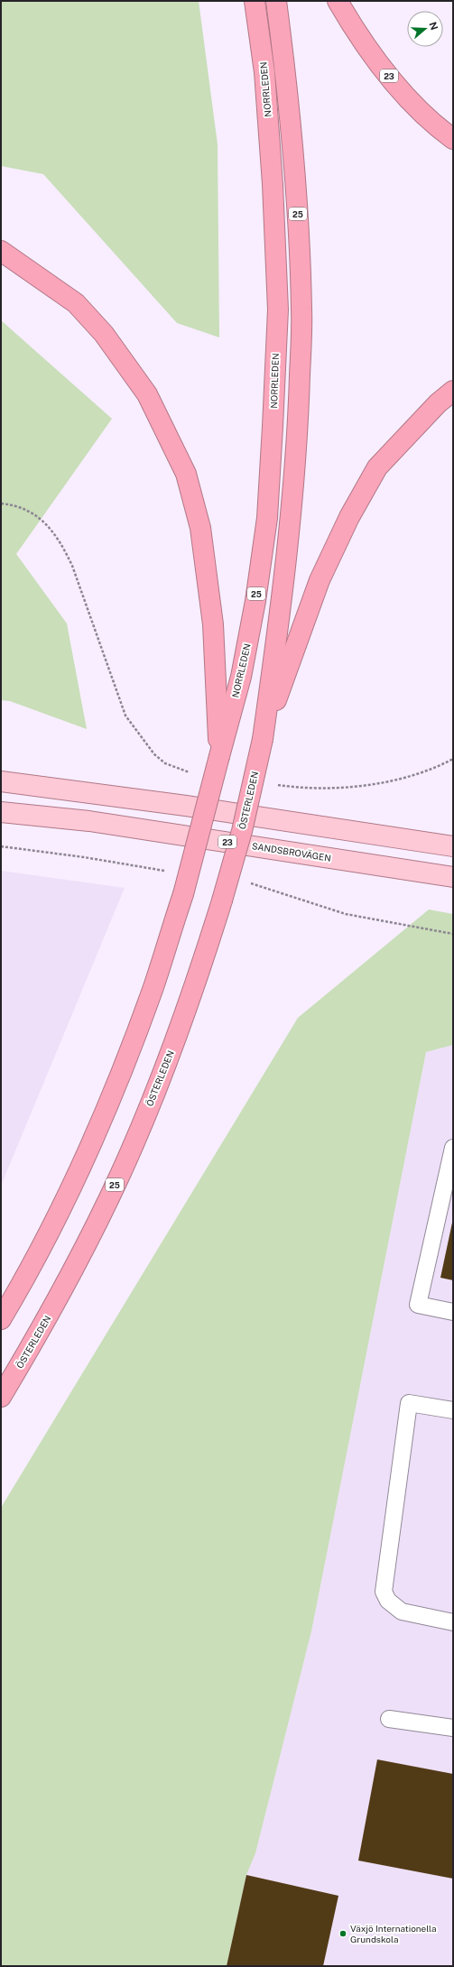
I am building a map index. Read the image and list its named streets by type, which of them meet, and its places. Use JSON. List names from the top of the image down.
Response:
{
  "streets": {
    "highway": [
      "23",
      "NORRLEDEN",
      "25",
      "ÖSTERLEDEN"
    ],
    "main road": ["SANDSBROVÄGEN"]
  },
  "crossings": [
    ["NORRLEDEN", "25"],
    ["25", "ÖSTERLEDEN"]
  ],
  "places": ["Växjö Internationella Grundskola"],
  "north": "right"
}
